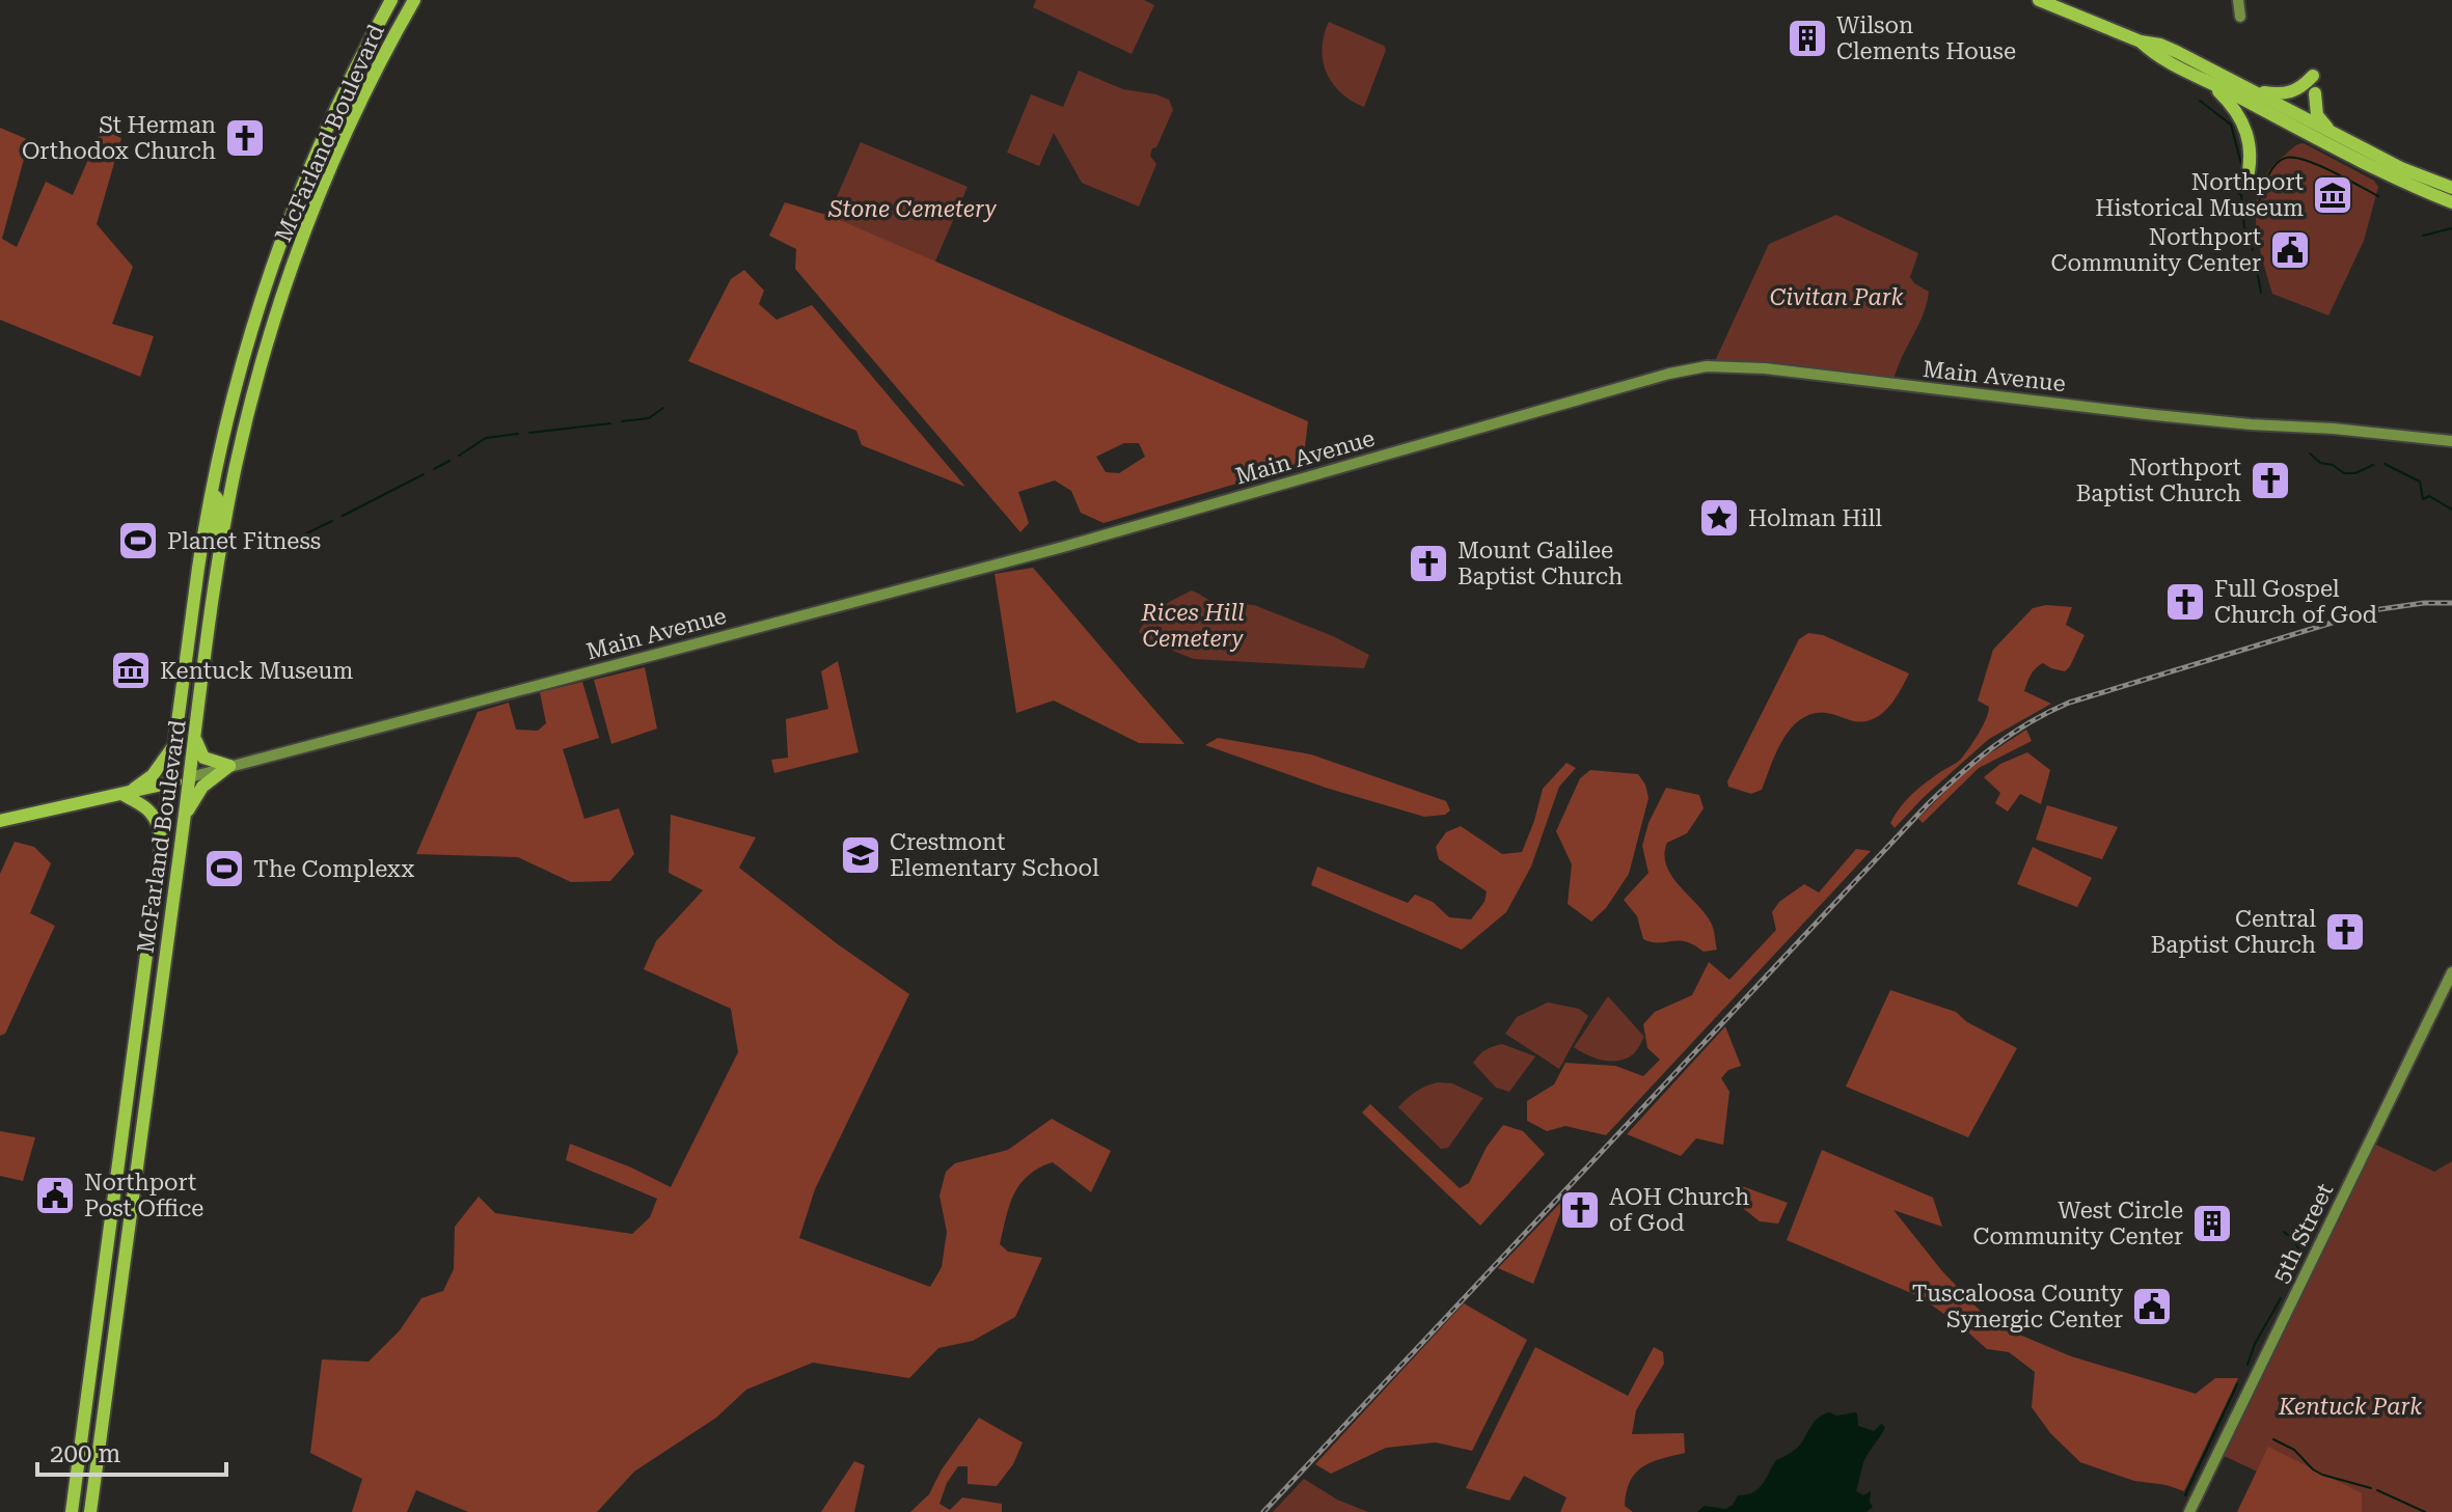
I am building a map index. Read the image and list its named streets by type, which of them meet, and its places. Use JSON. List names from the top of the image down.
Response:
{
  "streets": {
    "highway": ["McFarland Boulevard"],
    "main road": ["Main Avenue", "5th Street"]
  },
  "crossings": [
    ["McFarland Boulevard", "Main Avenue"]
  ],
  "parks": [
    "Stone Cemetery",
    "Civitan Park",
    "Rices Hill Cemetery",
    "Kentuck Park"
  ],
  "places": {
    "building": ["Wilson Clements House", "West Circle Community Center"],
    "church": [
      "St Herman Orthodox Church",
      "Northport Baptist Church",
      "Mount Galilee Baptist Church",
      "Full Gospel Church of God",
      "Central Baptist Church",
      "AOH Church of God"
    ],
    "museum": ["Northport Historical Museum", "Kentuck Museum"],
    "public building": ["Northport Community Center", "Northport Post Office", "Tuscaloosa County Synergic Center"],
    "place": ["Holman Hill"],
    "sports": ["Planet Fitness", "The Complexx"],
    "school or university": ["Crestmont Elementary School"]
  },
  "scale_bar": "200 m"
}
